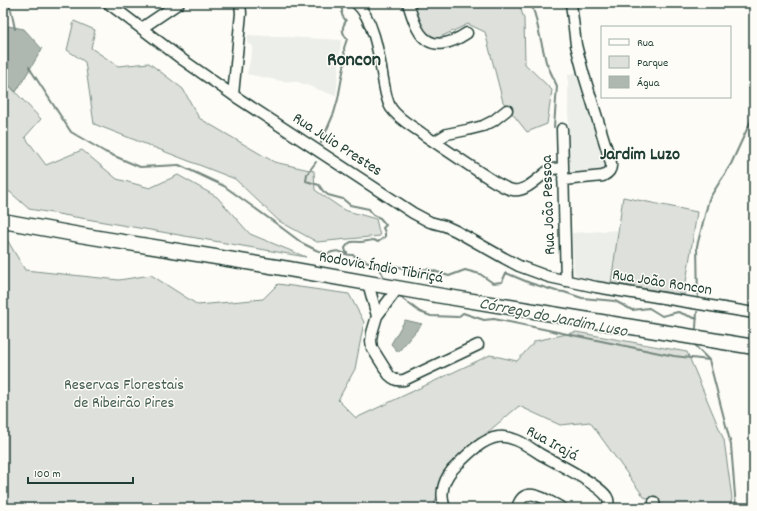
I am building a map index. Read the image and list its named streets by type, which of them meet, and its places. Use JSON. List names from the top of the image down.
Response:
{
  "streets": {
    "highway": ["Rodovia Índio Tibiriçá"],
    "street": [
      "Rua Julio Prestes",
      "Rua João Pessoa",
      "Rua João Roncon",
      "Rua Irajá"
    ]
  },
  "crossings": [
    ["Rua Julio Prestes", "Rua João Pessoa"],
    ["Rua Julio Prestes", "Rua João Roncon"],
    ["Rua João Pessoa", "Rua João Roncon"]
  ],
  "districts": ["Roncon", "Jardim Luzo"],
  "water": ["Córrego do Jardim Luso"],
  "parks": ["Reservas Florestais de Ribeirão Pires"],
  "legend": ["Rua", "Parque", "Água"],
  "scale_bar": "100 m"
}
